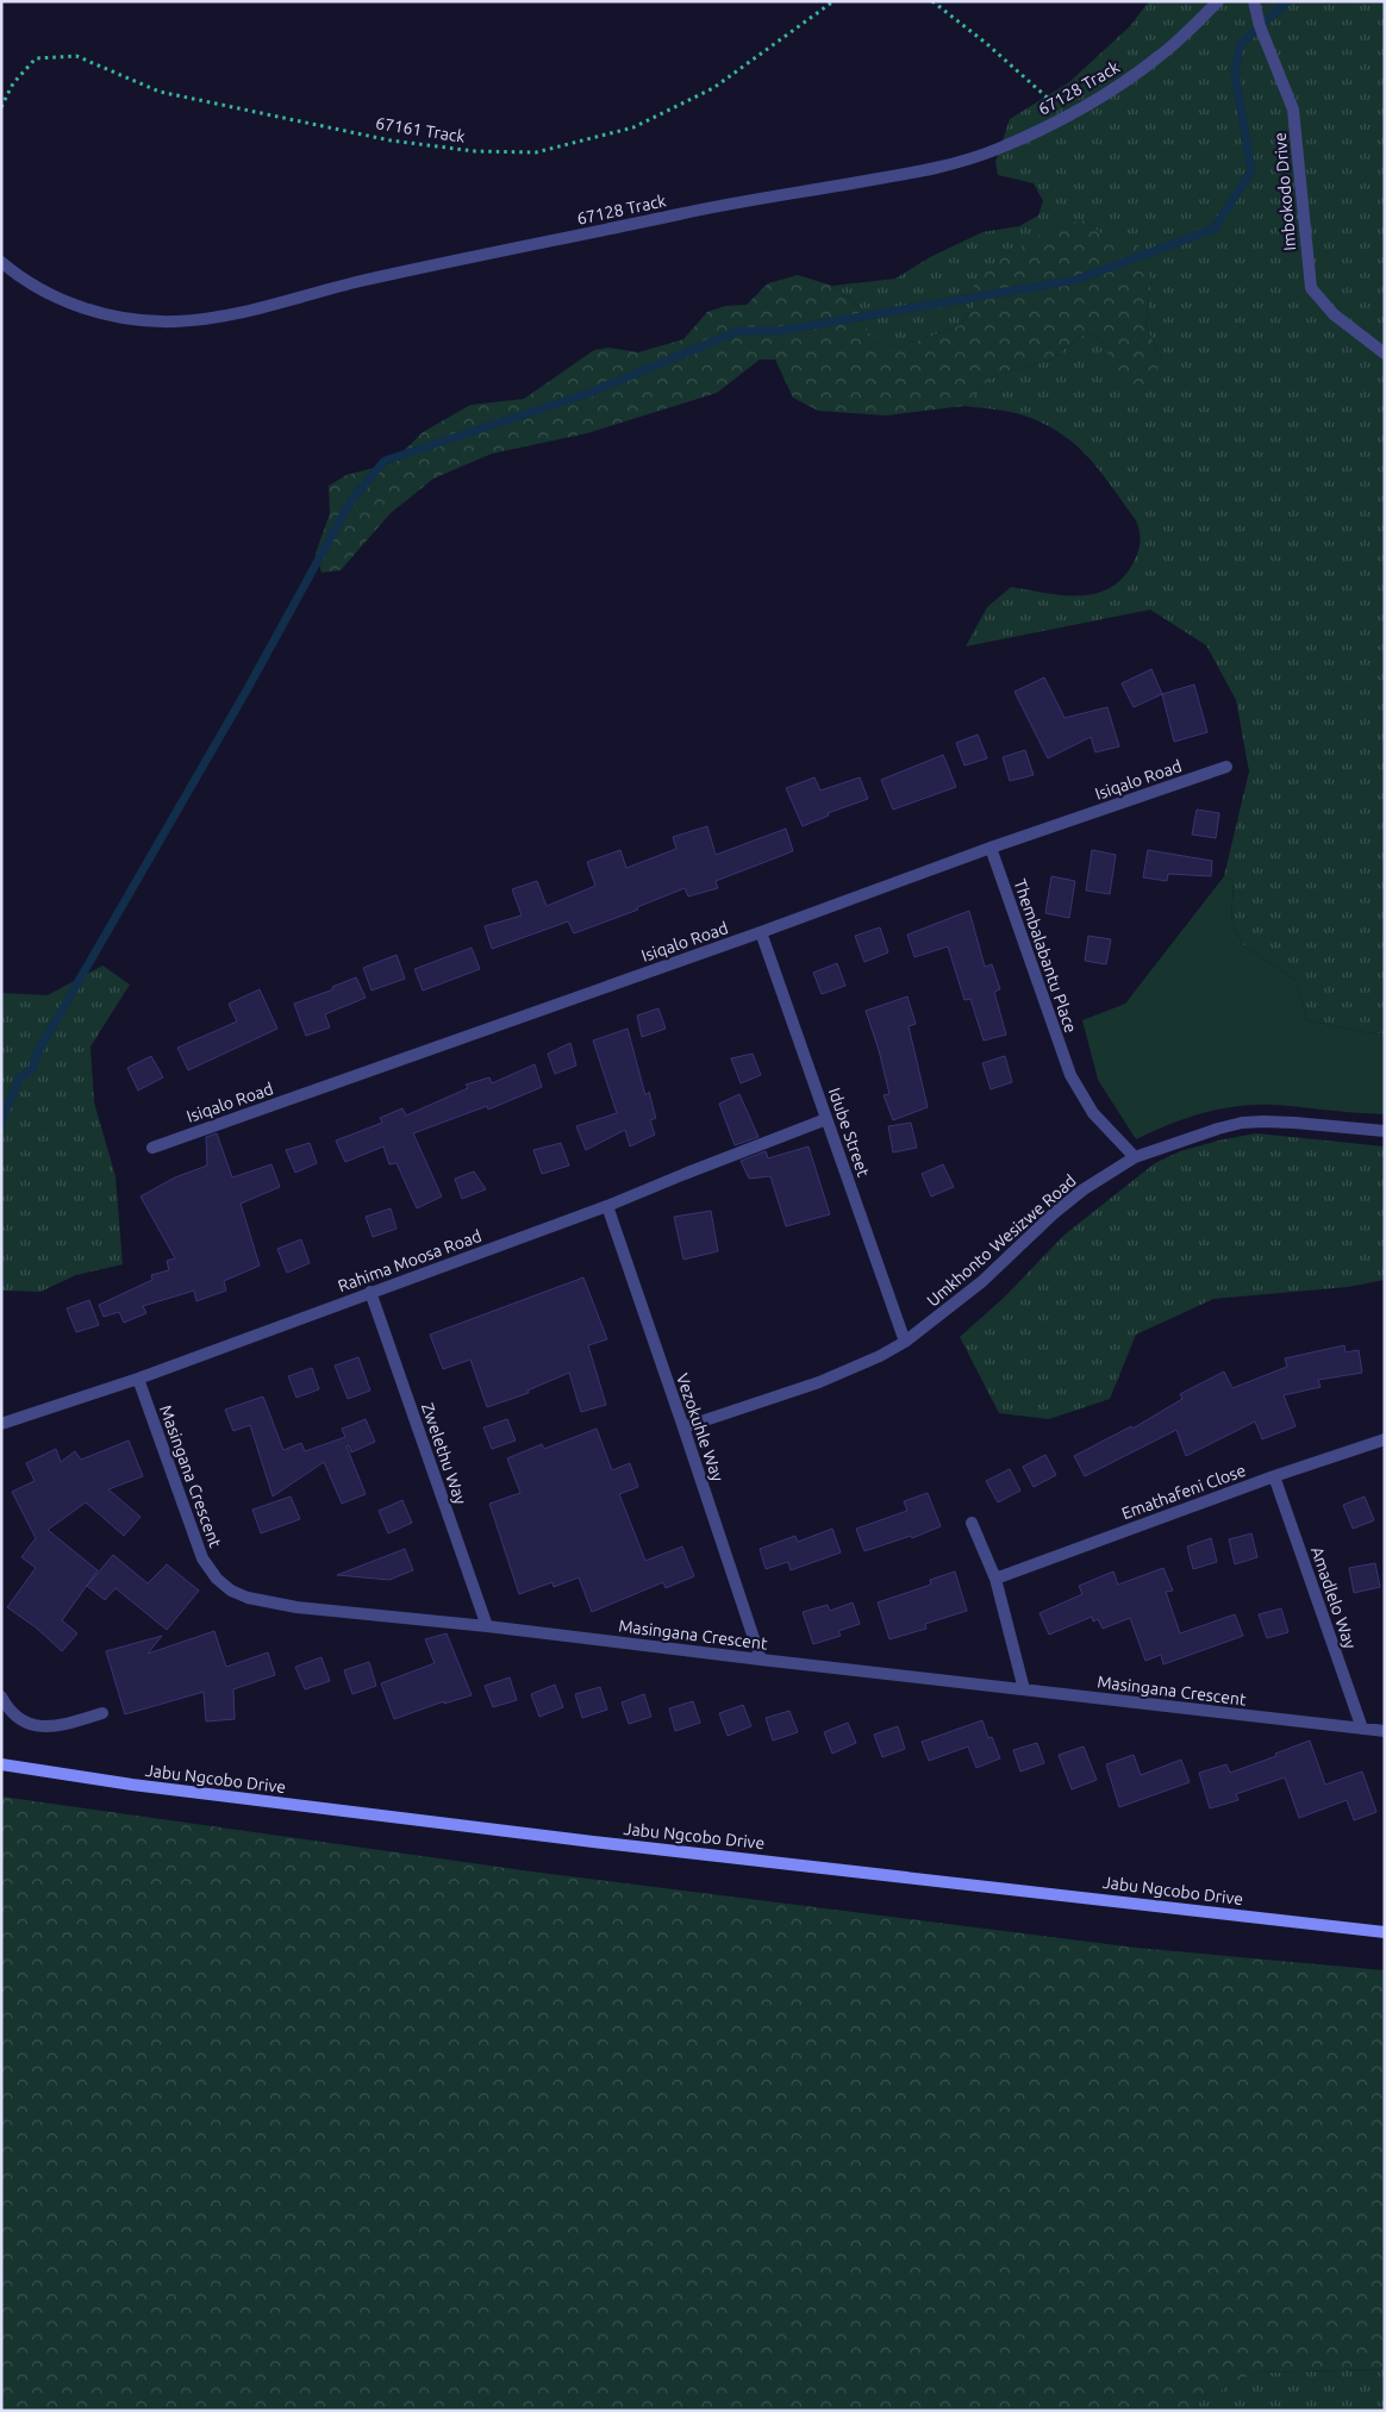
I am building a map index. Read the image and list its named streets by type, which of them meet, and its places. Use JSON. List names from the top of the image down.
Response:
{
  "streets": {
    "main road": ["Jabu Ngcobo Drive"],
    "street": [
      "67128 Track",
      "Imbokodo Drive",
      "Isiqalo Road",
      "Thembalabantu Place",
      "Idube Street",
      "Umkhonto Wesizwe Road",
      "Rahima Moosa Road",
      "Vezokuhle Way",
      "Zwelethu Way",
      "Masingana Crescent",
      "Emathafeni Close",
      "Amadlelo Way"
    ],
    "path": ["67161 Track"]
  },
  "crossings": [
    ["Isiqalo Road", "Thembalabantu Place"],
    ["Isiqalo Road", "Idube Street"],
    ["Thembalabantu Place", "Umkhonto Wesizwe Road"],
    ["Idube Street", "Umkhonto Wesizwe Road"],
    ["Idube Street", "Rahima Moosa Road"],
    ["Umkhonto Wesizwe Road", "Vezokuhle Way"],
    ["Rahima Moosa Road", "Vezokuhle Way"],
    ["Rahima Moosa Road", "Zwelethu Way"],
    ["Rahima Moosa Road", "Masingana Crescent"],
    ["Vezokuhle Way", "Masingana Crescent"],
    ["Zwelethu Way", "Masingana Crescent"],
    ["Masingana Crescent", "Amadlelo Way"],
    ["Emathafeni Close", "Amadlelo Way"]
  ]
}
